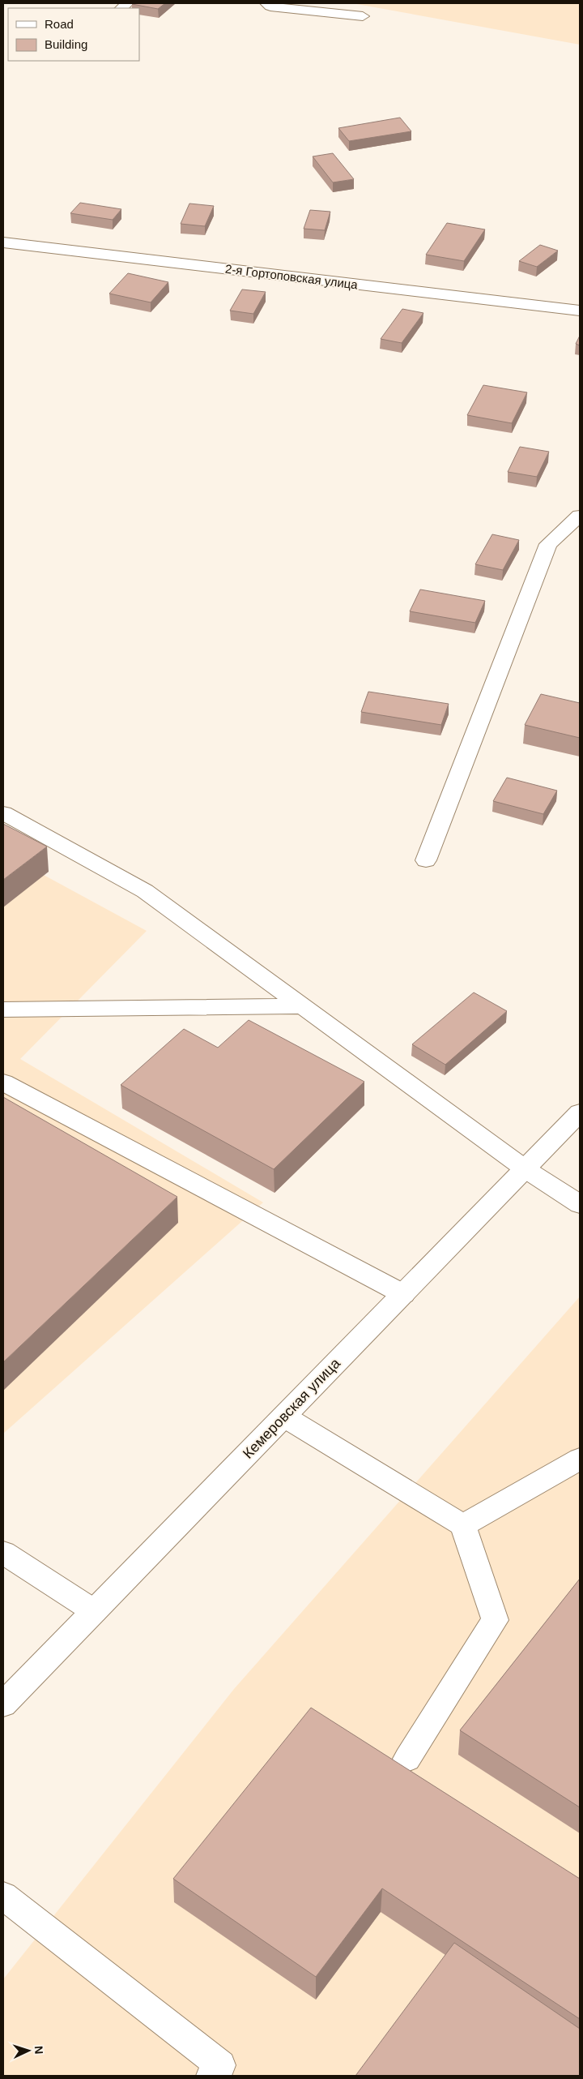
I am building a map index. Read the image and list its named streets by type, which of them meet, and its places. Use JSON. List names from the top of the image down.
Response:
{
  "streets": {
    "street": ["2-я Гортоповская улица", "Кемеровская улица"]
  },
  "legend": ["Road", "Building"],
  "north": "right"
}
